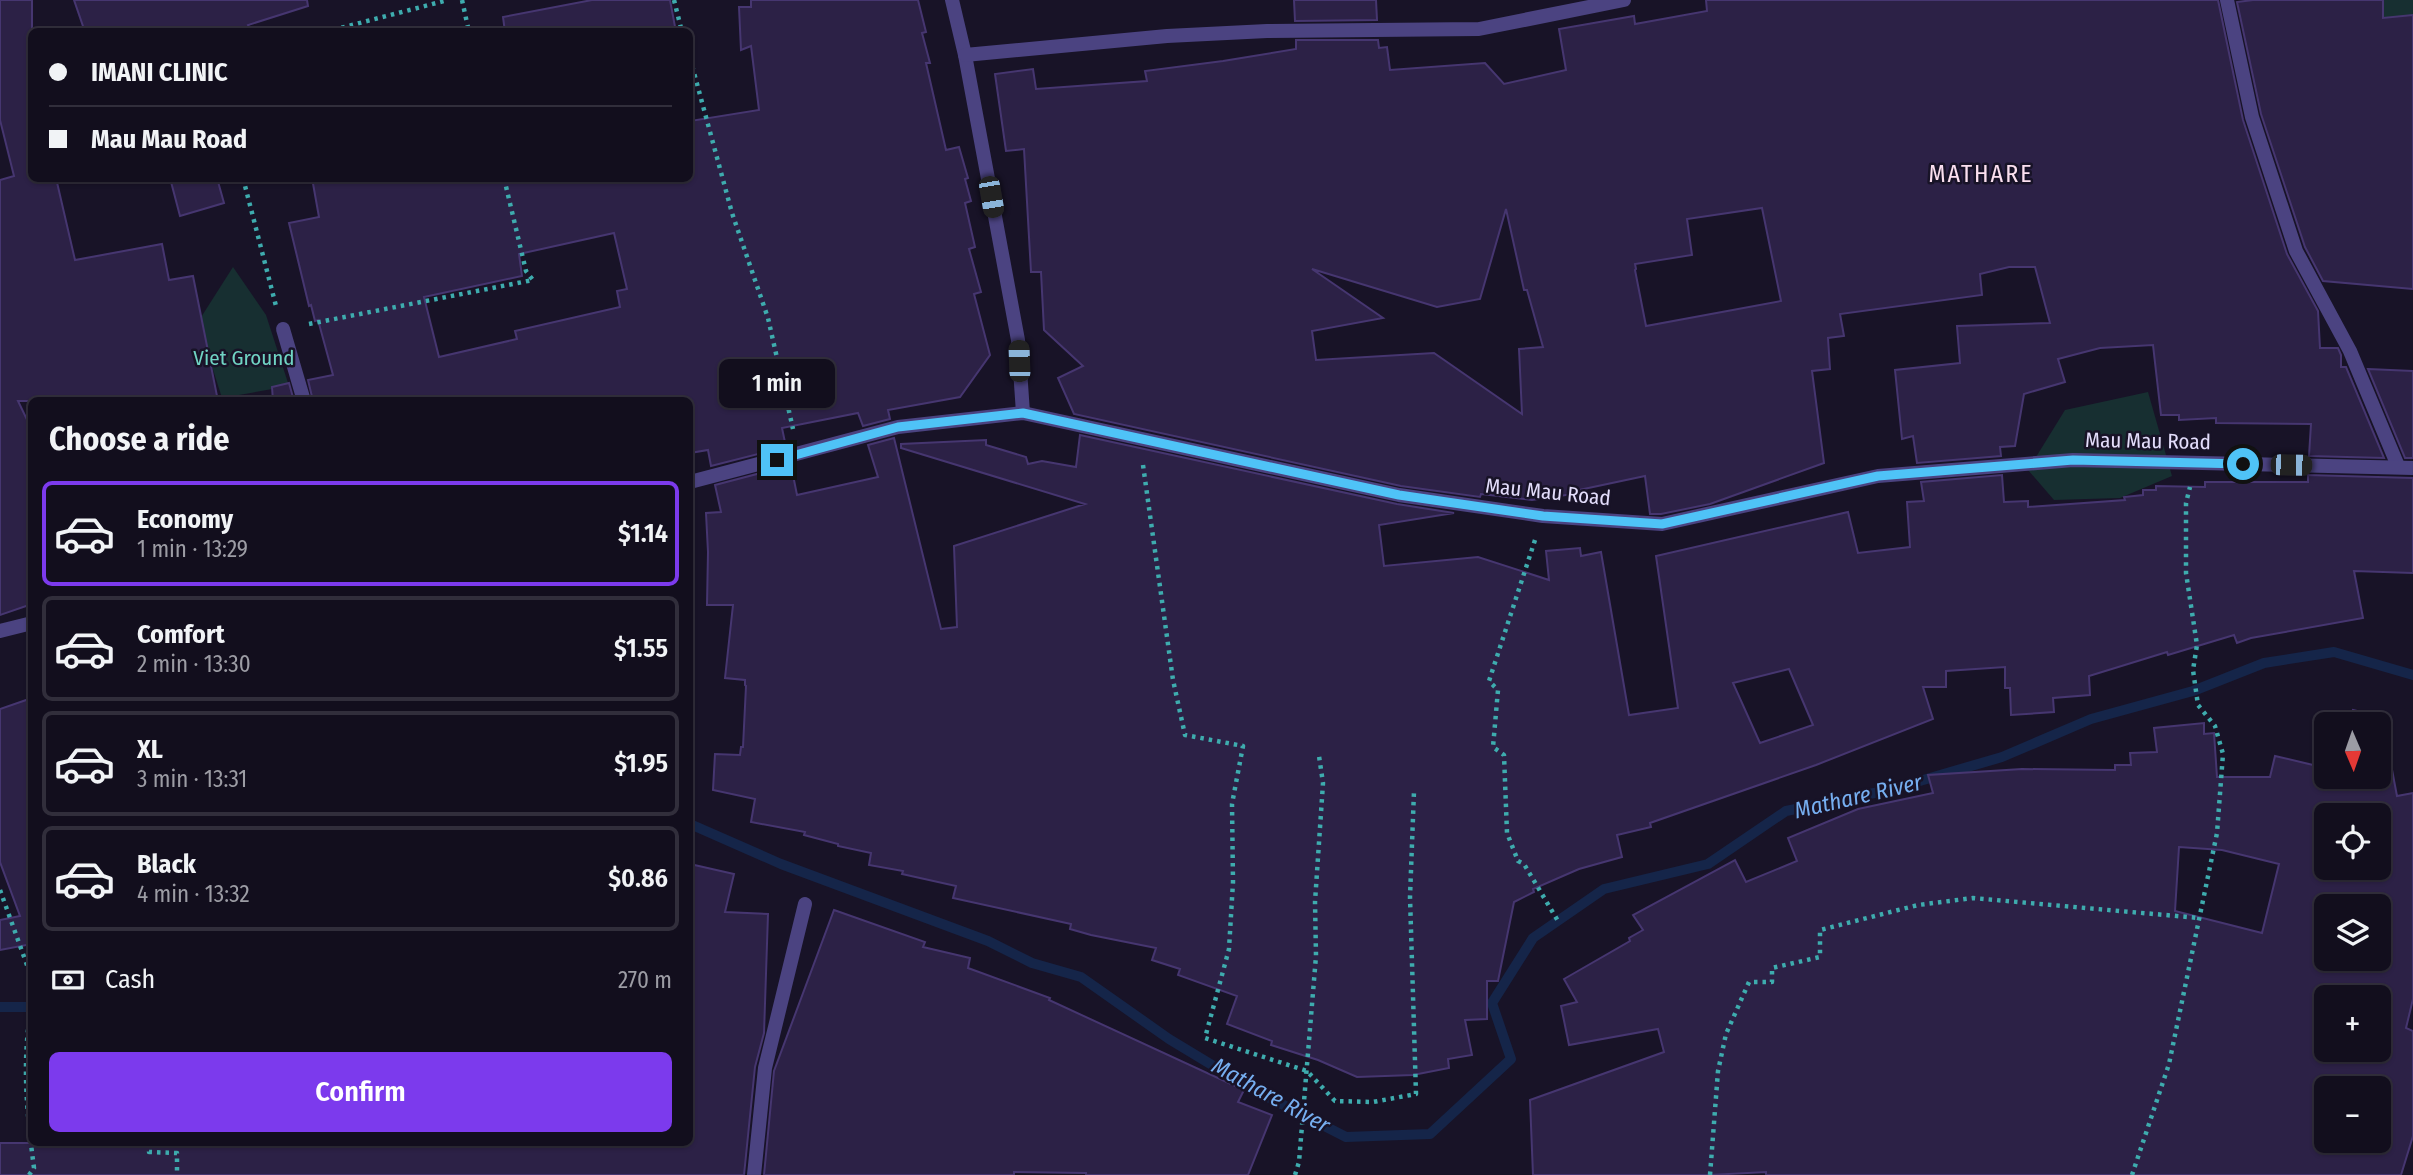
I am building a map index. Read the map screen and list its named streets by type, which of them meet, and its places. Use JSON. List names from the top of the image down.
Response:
{
  "streets": {
    "street": ["Mau Mau Road"]
  },
  "districts": ["MATHARE"],
  "water": ["Mathare River"],
  "parks": ["Viet Ground"],
  "north": "bottom",
  "page": {
    "banner": ["IMANI CLINIC", "Mau Mau Road"],
    "bubble": "1 min",
    "heading": "Choose a ride",
    "list": [
      {
        "name": "Economy",
        "note": "1 min · 13:29",
        "value": "$1.14"
      },
      {
        "name": "Comfort",
        "note": "2 min · 13:30",
        "value": "$1.55"
      },
      {
        "name": "XL",
        "note": "3 min · 13:31",
        "value": "$1.95"
      },
      {
        "name": "Black",
        "note": "4 min · 13:32",
        "value": "$0.86"
      }
    ],
    "map_buttons": ["+", "−"],
    "pay": ["Cash", "270 m"],
    "buttons": "Confirm"
  }
}
